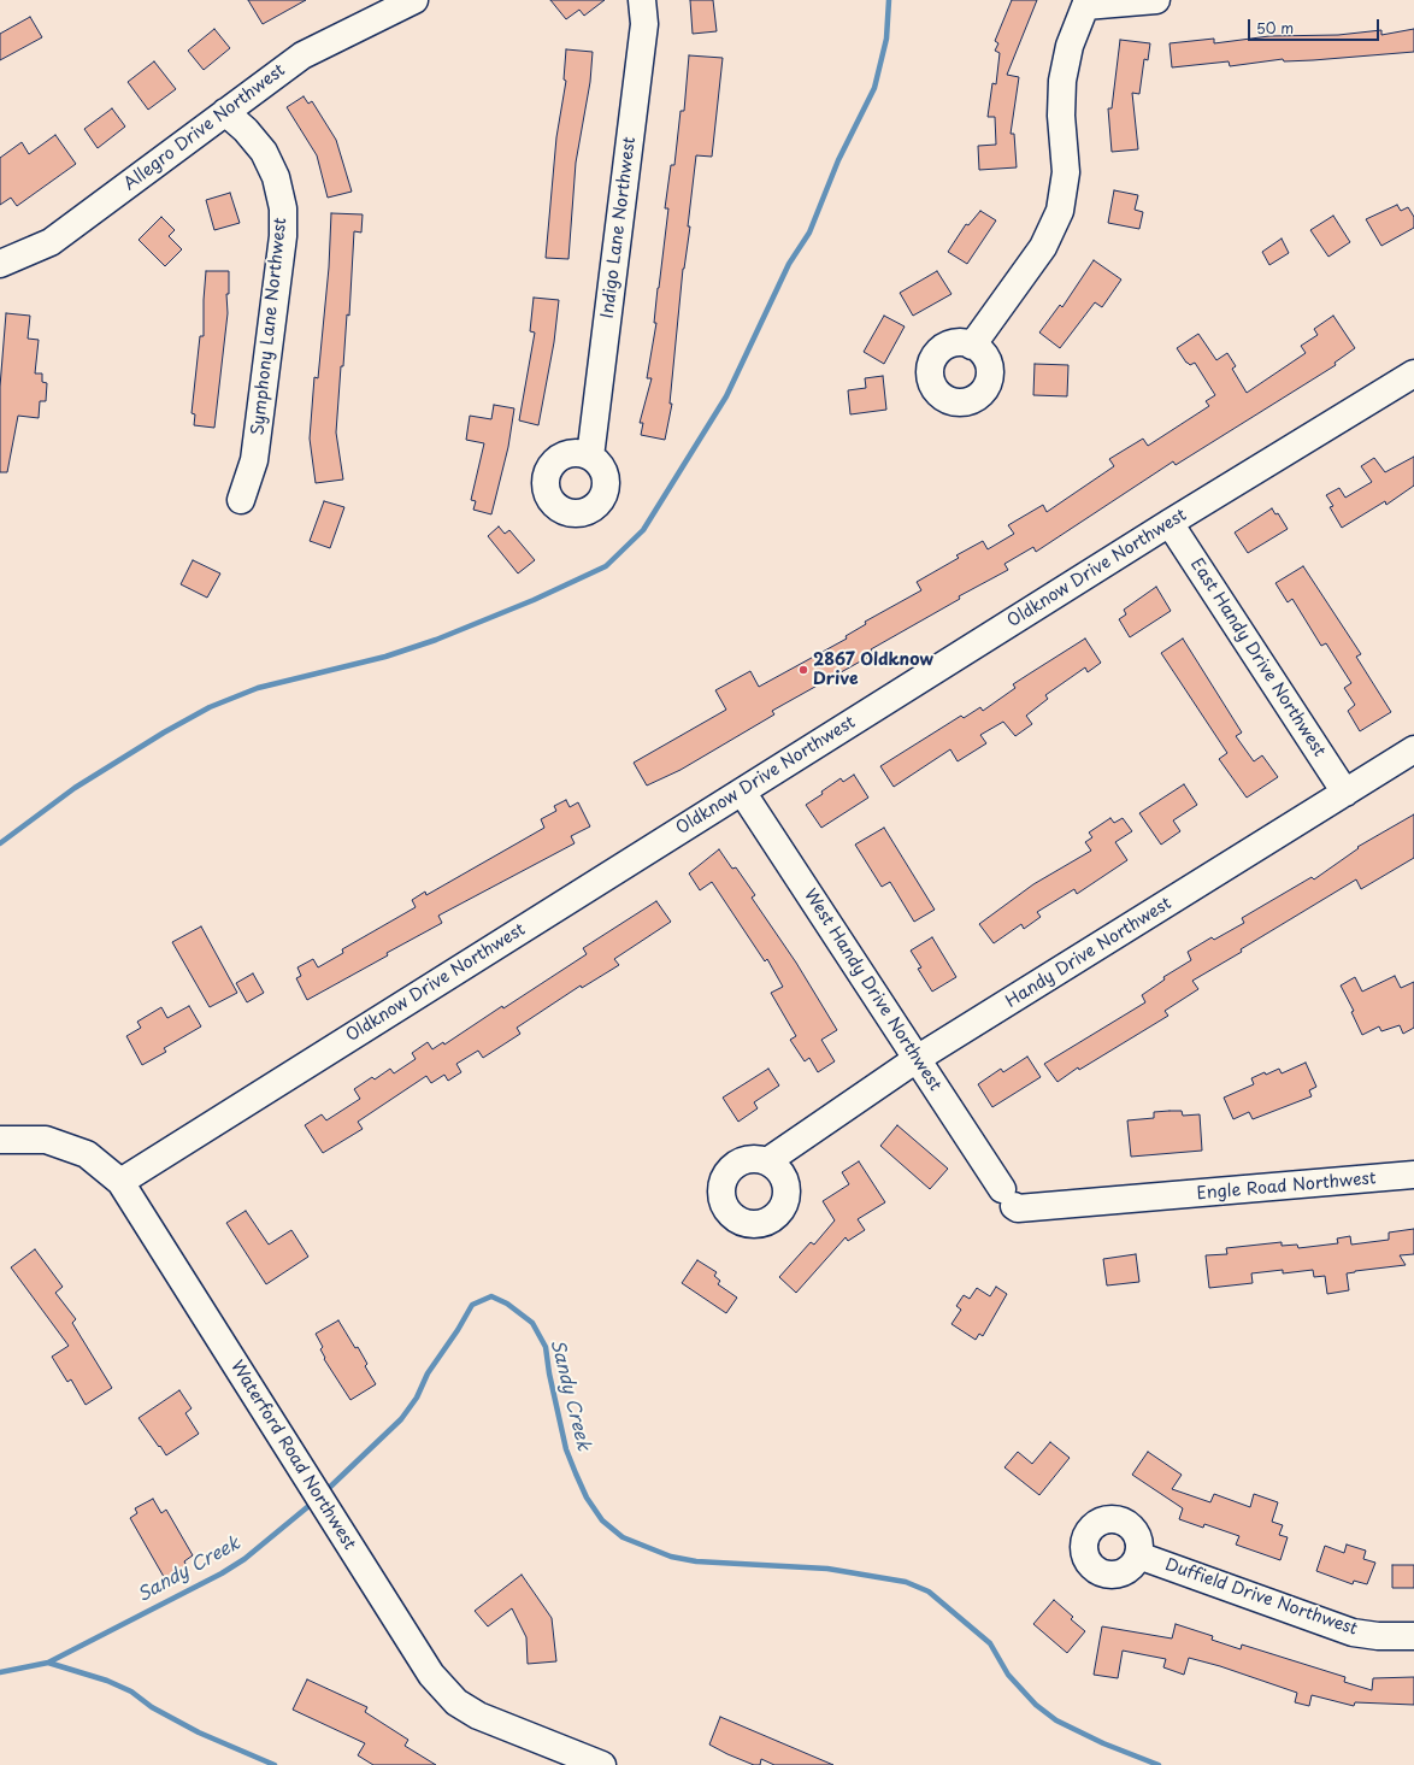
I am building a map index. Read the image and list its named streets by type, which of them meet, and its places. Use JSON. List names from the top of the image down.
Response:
{
  "streets": {
    "street": [
      "Allegro Drive Northwest",
      "Indigo Lane Northwest",
      "Symphony Lane Northwest",
      "Oldknow Drive Northwest",
      "East Handy Drive Northwest",
      "Handy Drive Northwest",
      "West Handy Drive Northwest",
      "Engle Road Northwest",
      "Waterford Road Northwest",
      "Duffield Drive Northwest"
    ]
  },
  "crossings": [
    ["Allegro Drive Northwest", "Symphony Lane Northwest"],
    ["Oldknow Drive Northwest", "East Handy Drive Northwest"],
    ["Oldknow Drive Northwest", "West Handy Drive Northwest"],
    ["Oldknow Drive Northwest", "Waterford Road Northwest"],
    ["East Handy Drive Northwest", "Handy Drive Northwest"],
    ["Handy Drive Northwest", "West Handy Drive Northwest"],
    ["West Handy Drive Northwest", "Engle Road Northwest"]
  ],
  "water": ["Sandy Creek"],
  "places": ["2867 Oldknow Drive"],
  "scale_bar": "50 m"
}
